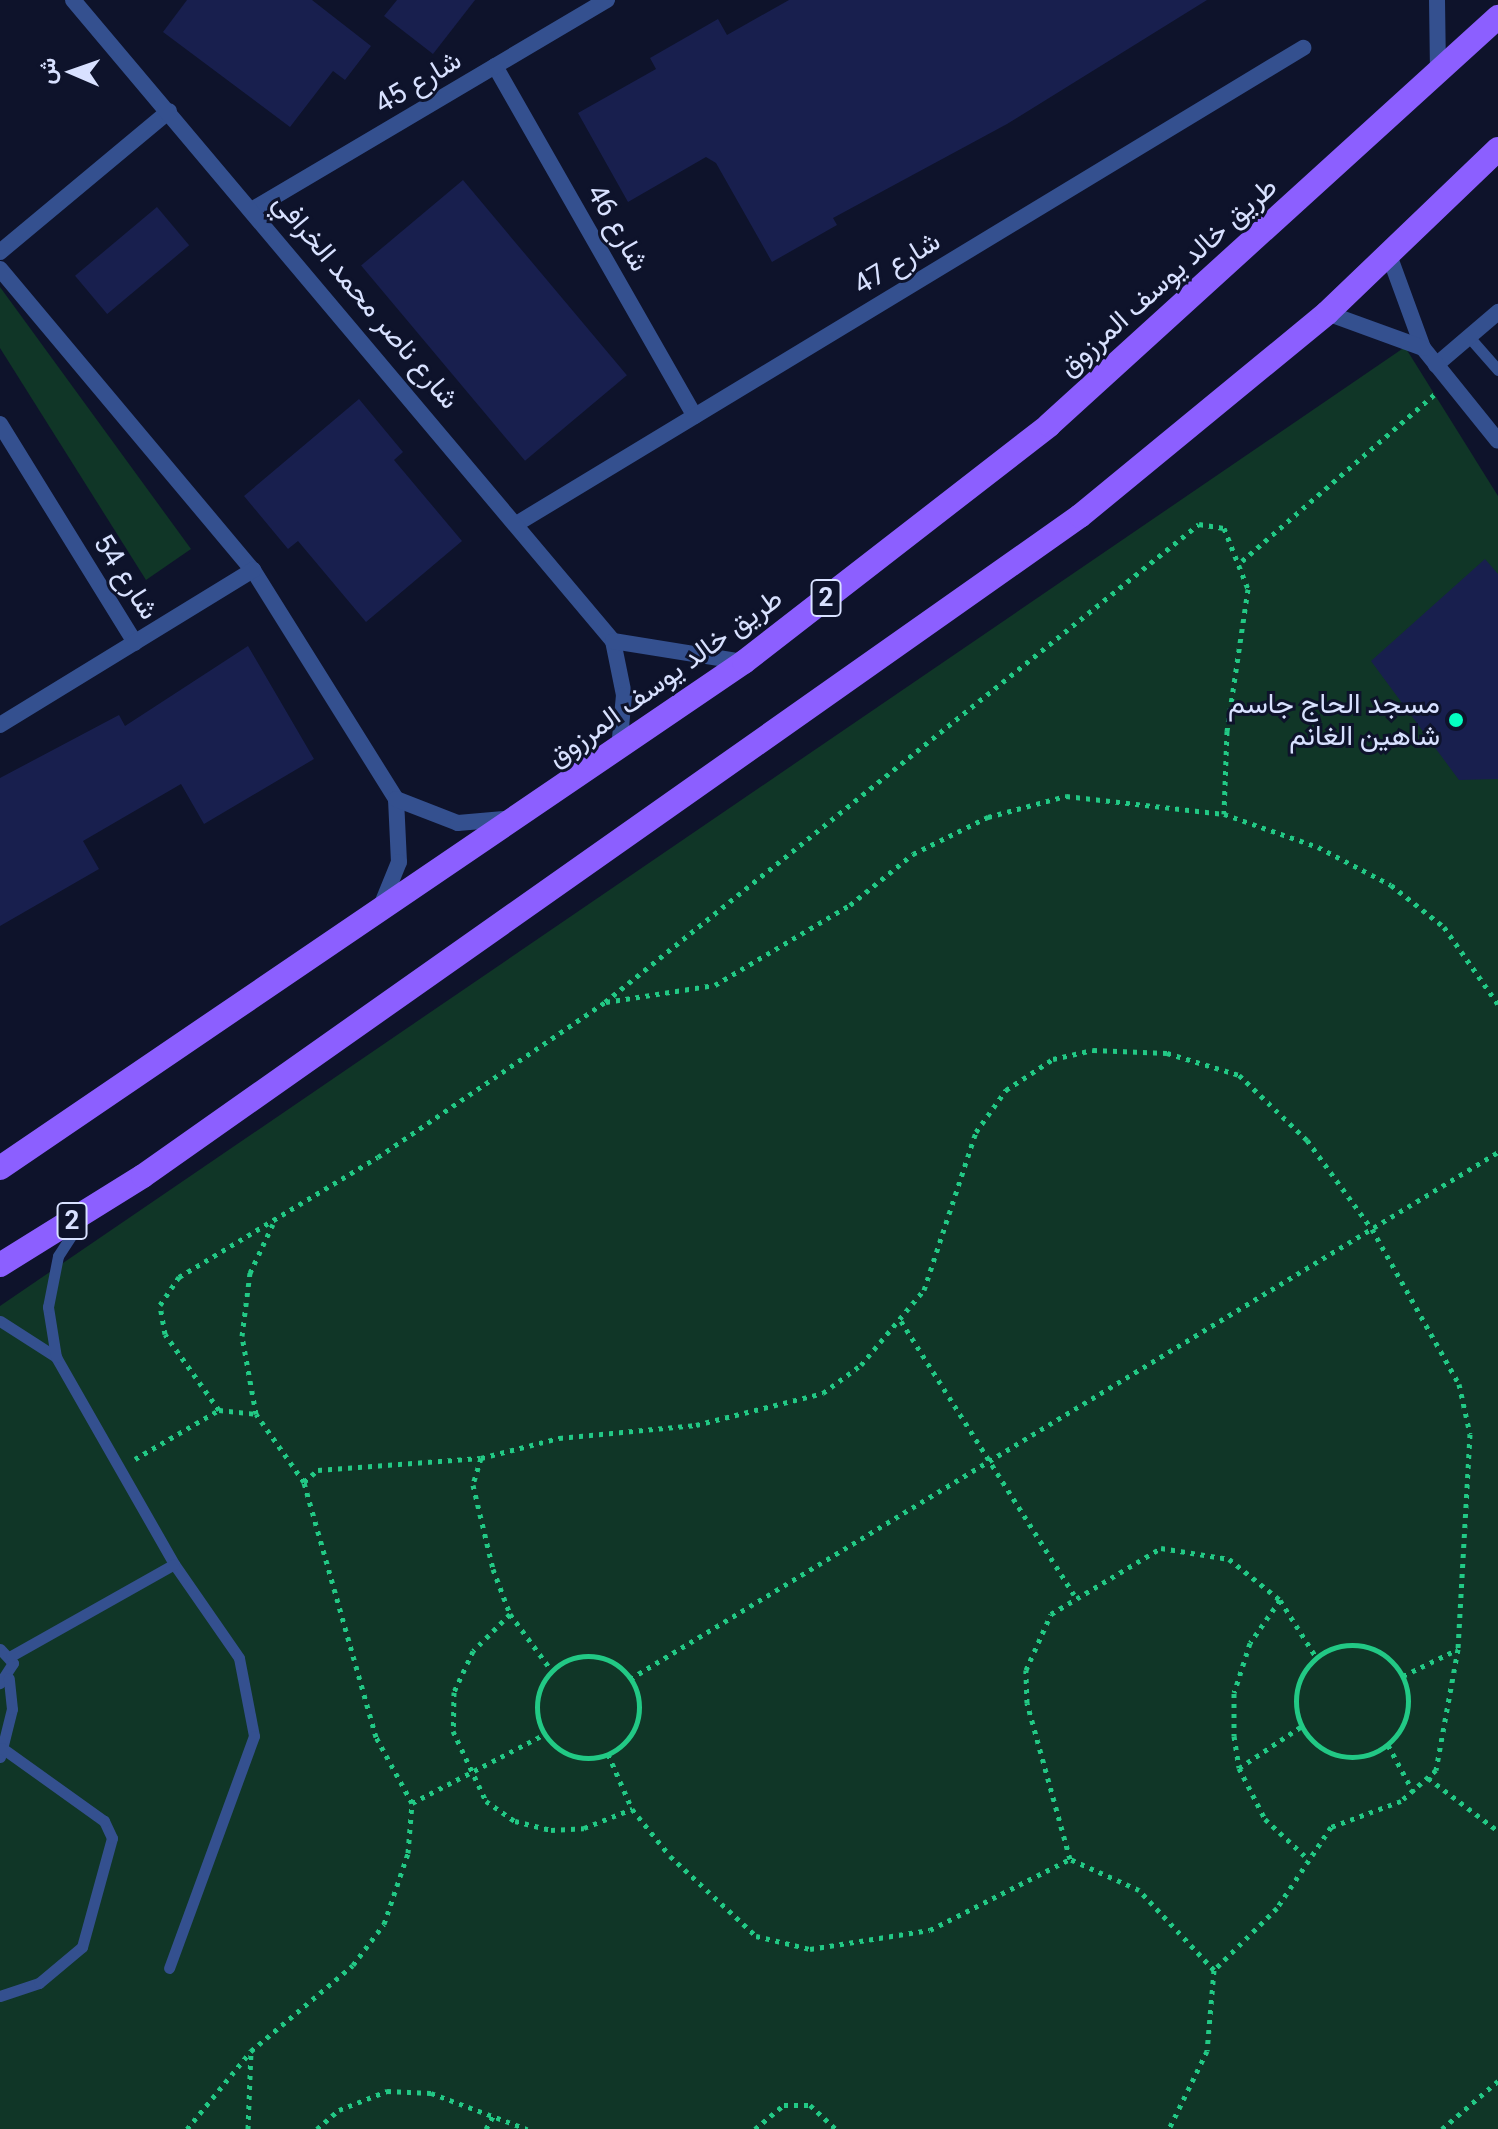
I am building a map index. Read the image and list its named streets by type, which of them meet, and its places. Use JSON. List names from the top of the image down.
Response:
{
  "streets": {
    "main road": ["طريق خالد يوسف المرزوق", "2"],
    "street": [
      "شارع 45",
      "شارع 46",
      "شارع 47",
      "شارع ناصر محمد الخرافي",
      "شارع 54"
    ]
  },
  "crossings": [
    ["شارع 45", "شارع 46"],
    ["شارع 45", "شارع ناصر محمد الخرافي"],
    ["شارع 46", "شارع 47"],
    ["شارع 47", "شارع ناصر محمد الخرافي"],
    ["طريق خالد يوسف المرزوق", "شارع ناصر محمد الخرافي"]
  ],
  "places": ["مسجد الحاج جاسم شاهين الغانم"],
  "north": "left"
}
